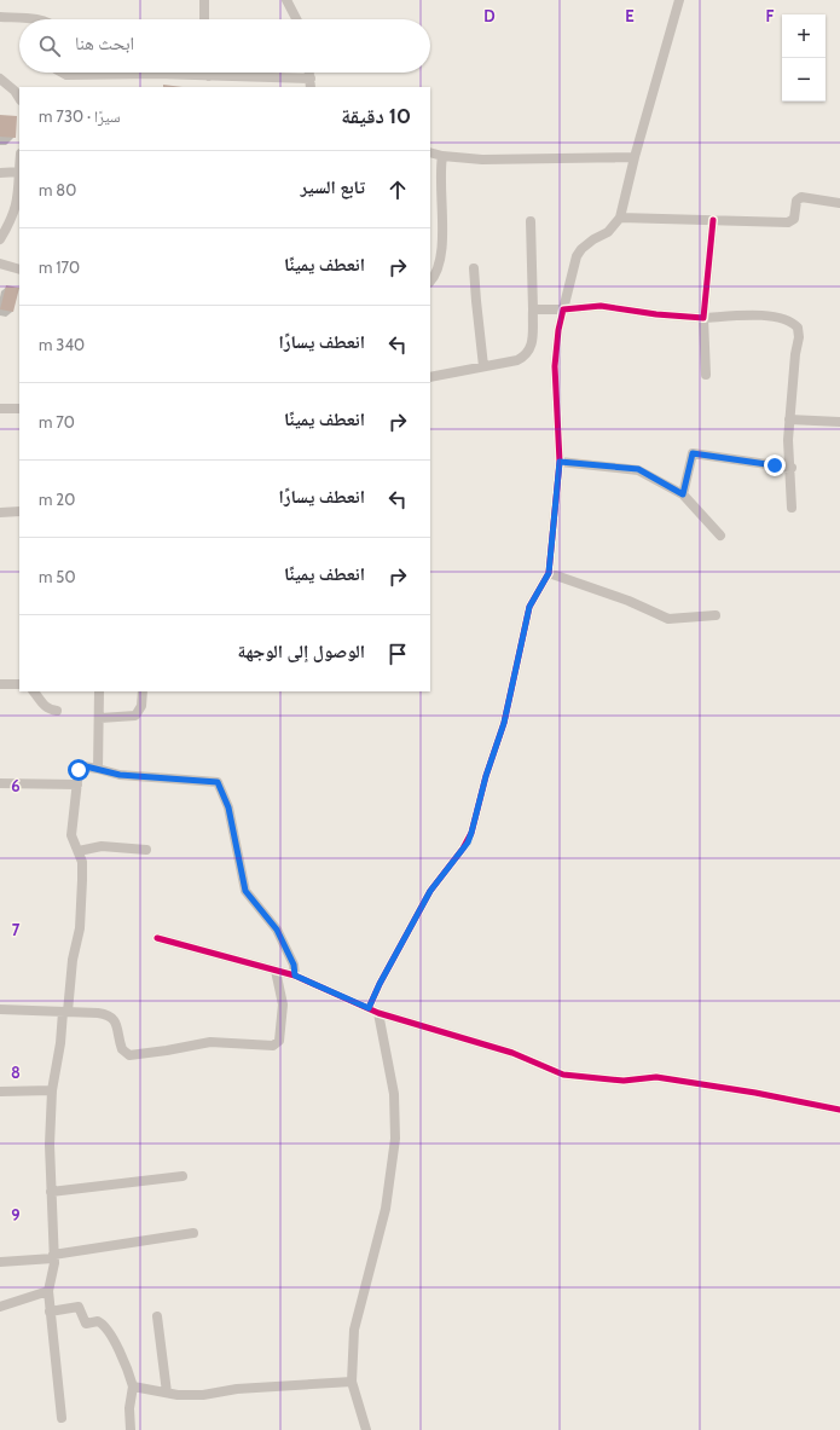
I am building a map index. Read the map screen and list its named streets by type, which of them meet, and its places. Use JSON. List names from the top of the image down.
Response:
{
  "page": {
    "map_buttons": ["+", "−"],
    "search": "ابحث هنا",
    "heading": ["10 دقيقة", "سيرًا · 730 m"],
    "list": [
      ["تابع السير", "80 m"],
      ["انعطف يمينًا", "170 m"],
      ["انعطف يسارًا", "340 m"],
      ["انعطف يمينًا", "70 m"],
      ["انعطف يسارًا", "20 m"],
      ["انعطف يمينًا", "50 m"],
      "الوصول إلى الوجهة"
    ]
  },
  "grid": {
    "columns": ["D", "E", "F"],
    "rows": [
      "6",
      "7",
      "8",
      "9"
    ]
  }
}
